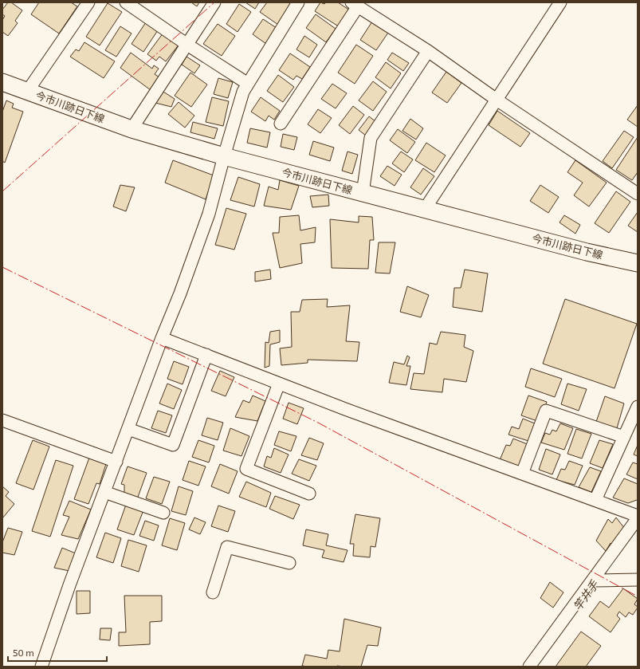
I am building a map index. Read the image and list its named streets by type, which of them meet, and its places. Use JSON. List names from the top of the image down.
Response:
{
  "streets": {
    "street": ["今市川跡日下線"]
  },
  "water": ["竿井手"],
  "scale_bar": "50 m"
}
